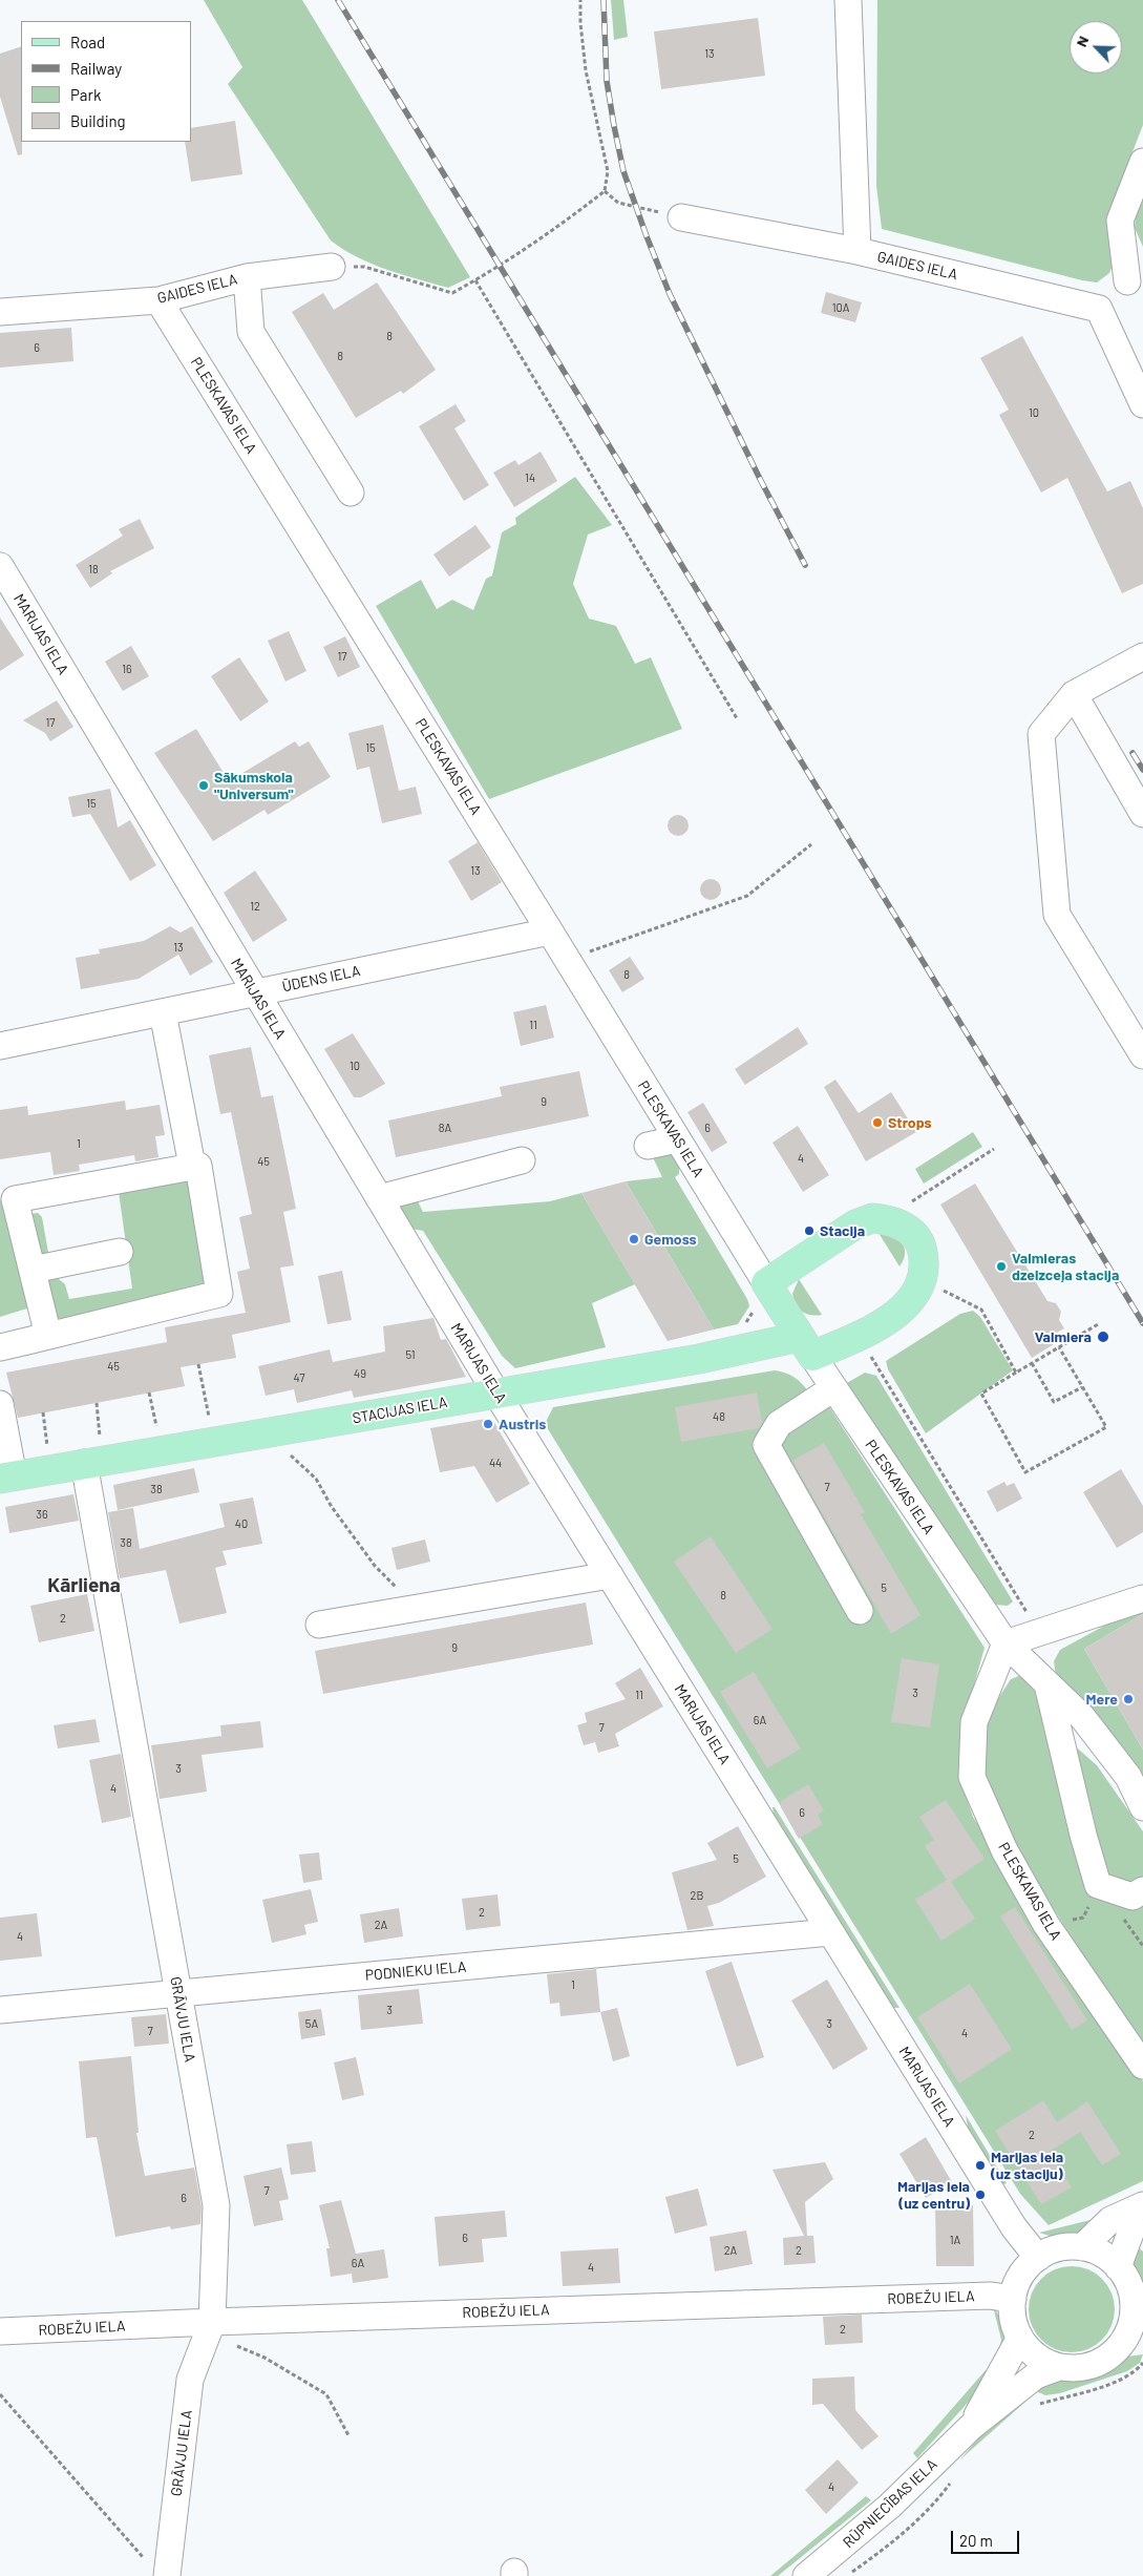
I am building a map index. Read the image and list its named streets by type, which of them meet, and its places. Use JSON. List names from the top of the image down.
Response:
{
  "streets": {
    "main road": ["PLESKAVAS IELA", "STACIJAS IELA"],
    "street": [
      "GAIDES IELA",
      "MARIJAS IELA",
      "ŪDENS IELA",
      "PODNIEKU IELA",
      "GRĀVJU IELA",
      "ROBEŽU IELA",
      "RŪPNIECĪBAS IELA"
    ]
  },
  "crossings": [
    ["GAIDES IELA", "PLESKAVAS IELA"],
    ["PLESKAVAS IELA", "ŪDENS IELA"],
    ["PLESKAVAS IELA", "STACIJAS IELA"],
    ["MARIJAS IELA", "ŪDENS IELA"],
    ["MARIJAS IELA", "STACIJAS IELA"],
    ["MARIJAS IELA", "PODNIEKU IELA"],
    ["MARIJAS IELA", "ROBEŽU IELA"],
    ["MARIJAS IELA", "RŪPNIECĪBAS IELA"],
    ["STACIJAS IELA", "GRĀVJU IELA"],
    ["PODNIEKU IELA", "GRĀVJU IELA"],
    ["GRĀVJU IELA", "ROBEŽU IELA"],
    ["ROBEŽU IELA", "RŪPNIECĪBAS IELA"]
  ],
  "districts": ["Kārliena"],
  "places": [
    "Sākumskola \"Universum\"",
    "Strops",
    "Stacija",
    "Gemoss",
    "Valmieras dzelzceļa stacija",
    "Valmiera",
    "Austris",
    "Mere",
    "Marijas iela (uz staciju)",
    "Marijas iela (uz centru)"
  ],
  "house_numbers": [
    "13",
    "10A",
    "8",
    "6",
    "8",
    "10",
    "14",
    "18",
    "17",
    "16",
    "17",
    "15",
    "15",
    "13",
    "12",
    "13",
    "8",
    "11",
    "10",
    "9",
    "8A",
    "6",
    "1",
    "4",
    "45",
    "51",
    "45",
    "49",
    "47",
    "48",
    "44",
    "7",
    "38",
    "36",
    "40",
    "38",
    "5",
    "8",
    "2",
    "9",
    "3",
    "11",
    "6A",
    "7",
    "3",
    "4",
    "6",
    "5",
    "2B",
    "2",
    "2A",
    "4",
    "1",
    "3",
    "5A",
    "3",
    "7",
    "4",
    "2",
    "7",
    "6",
    "6",
    "1A",
    "2A",
    "2",
    "6A",
    "4",
    "2",
    "4"
  ],
  "legend": [
    "Road",
    "Railway",
    "Park",
    "Building"
  ],
  "scale_bar": "20 m",
  "north": "top left"
}
